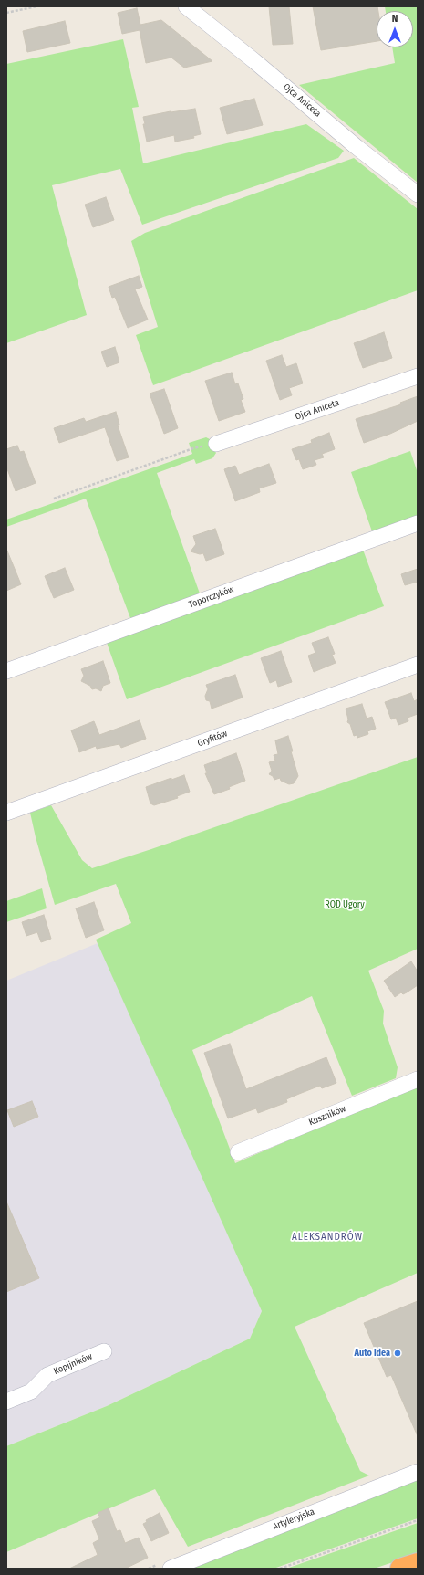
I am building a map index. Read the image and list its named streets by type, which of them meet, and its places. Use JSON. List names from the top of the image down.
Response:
{
  "streets": {
    "street": [
      "Ojca Aniceta",
      "Toporczyków",
      "Gryfitów",
      "Kuszników",
      "Kopijników",
      "Artyleryjska"
    ]
  },
  "districts": ["ALEKSANDRÓW"],
  "parks": ["ROD Ugory"],
  "places": ["Auto Idea"],
  "north": "top"
}
